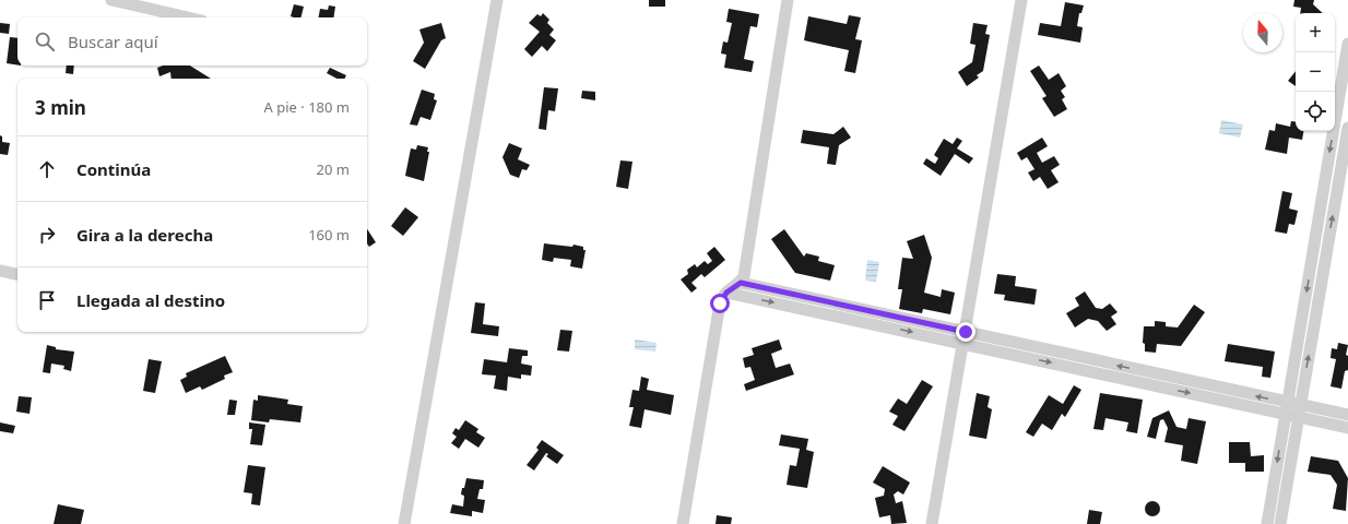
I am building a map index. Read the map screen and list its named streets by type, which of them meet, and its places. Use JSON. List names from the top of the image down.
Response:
{
  "north": "top",
  "page": {
    "map_buttons": ["+", "−"],
    "search": "Buscar aquí",
    "heading": ["3 min", "A pie · 180 m"],
    "list": [
      ["Continúa", "20 m"],
      ["Gira a la derecha", "160 m"],
      "Llegada al destino"
    ]
  }
}
